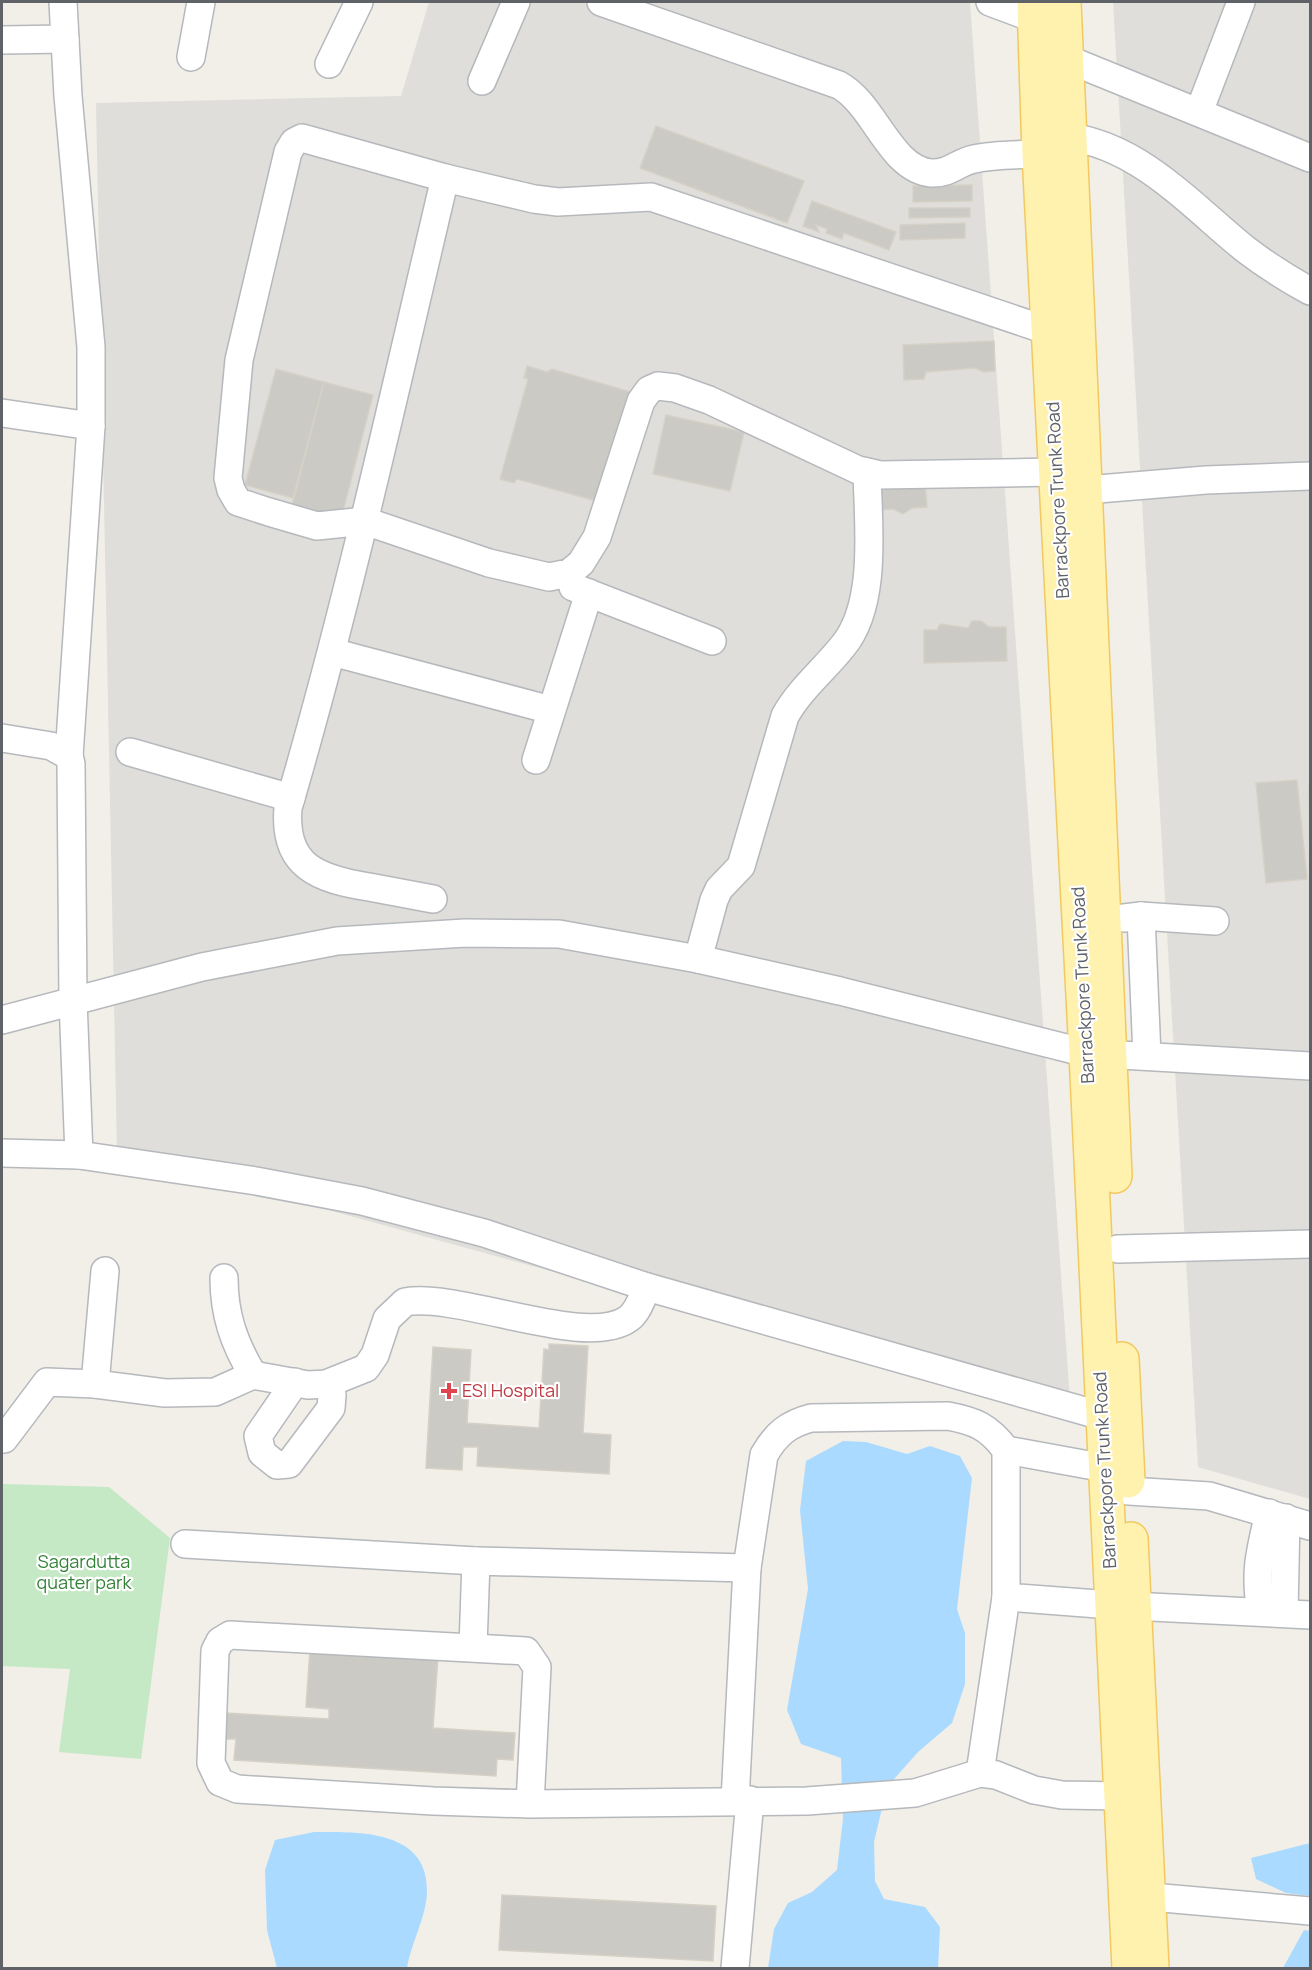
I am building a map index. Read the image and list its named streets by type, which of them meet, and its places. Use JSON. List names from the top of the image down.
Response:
{
  "streets": {
    "main road": ["Barrackpore Trunk Road"]
  },
  "parks": ["Sagardutta quater park"],
  "places": {
    "health": ["ESI Hospital"]
  }
}
